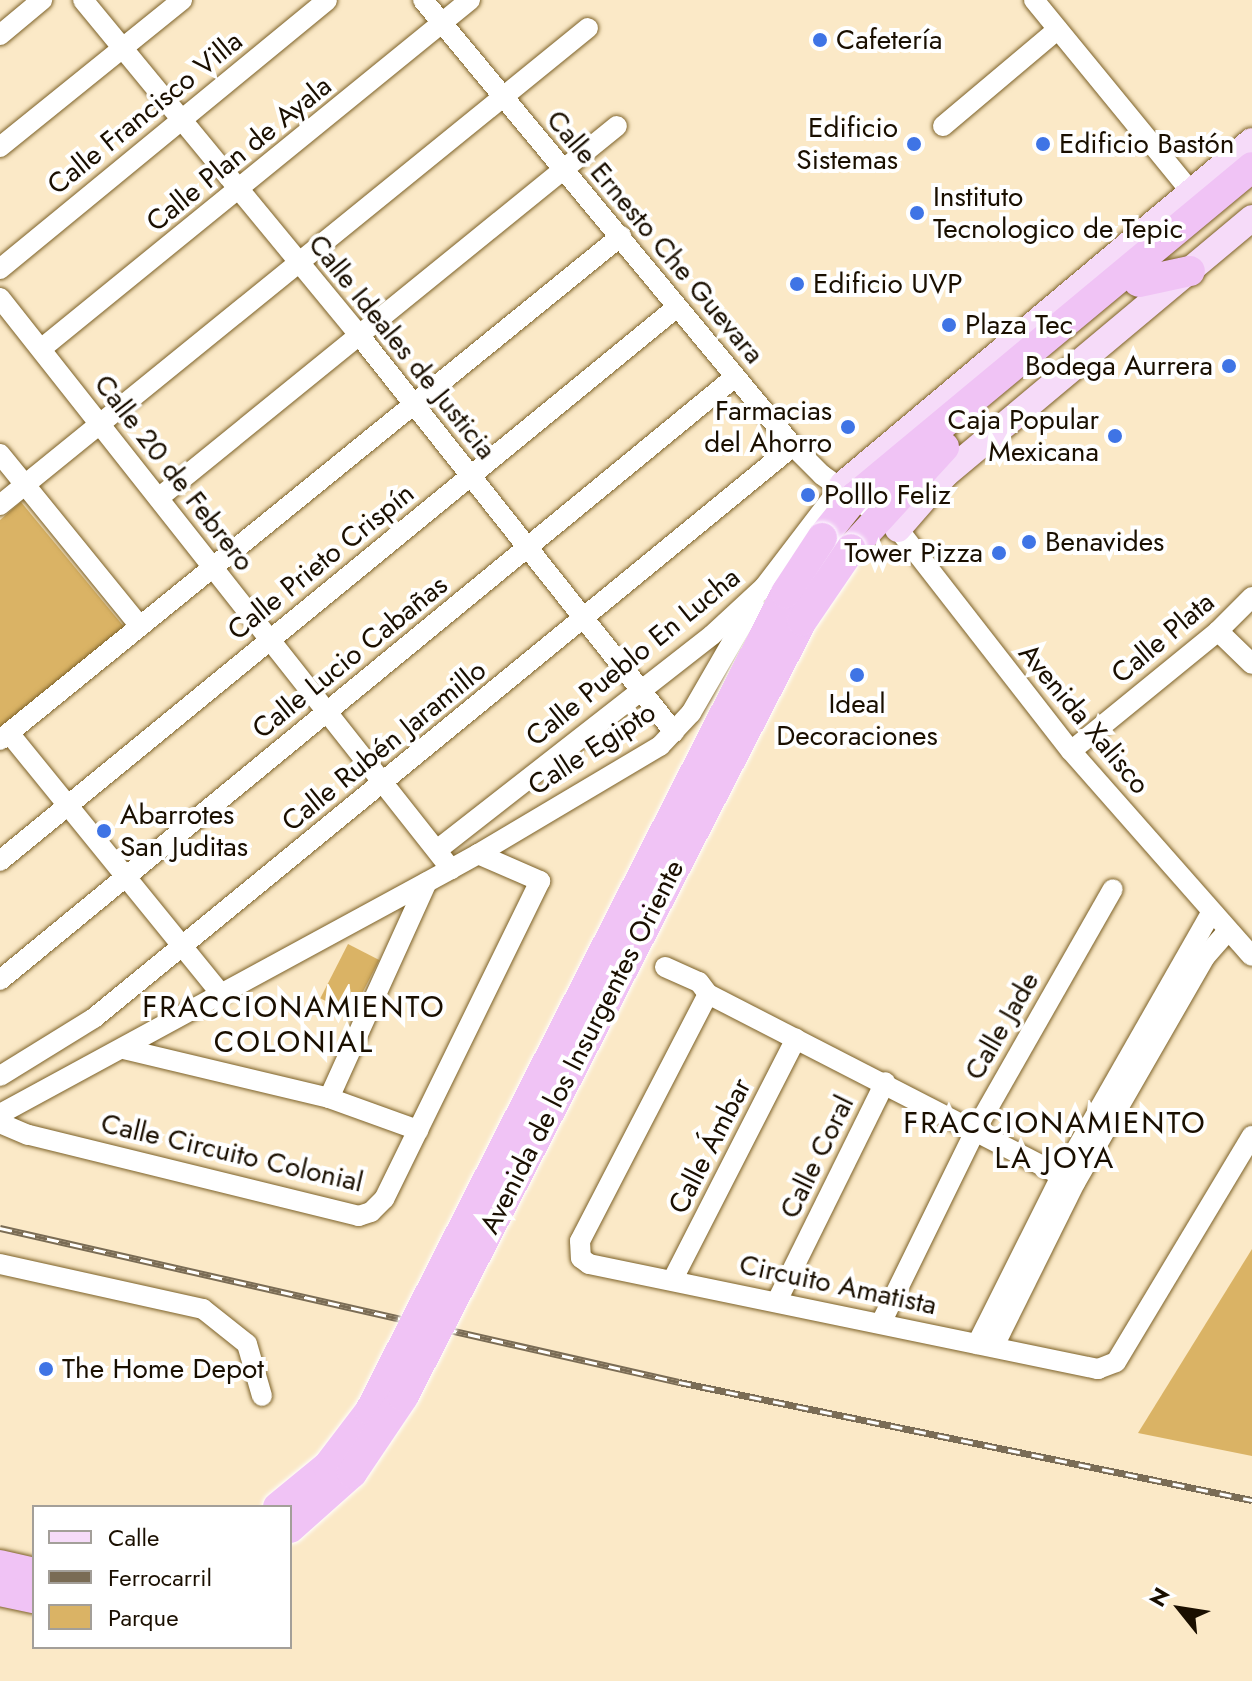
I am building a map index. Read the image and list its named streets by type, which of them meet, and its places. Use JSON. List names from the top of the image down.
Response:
{
  "streets": {
    "highway": ["Avenida de los Insurgentes Oriente"],
    "street": [
      "Calle Francisco Villa",
      "Calle Plan de Ayala",
      "Calle Ernesto Che Guevara",
      "Calle Ideales de Justicia",
      "Calle 20 de Febrero",
      "Calle Prieto Crispín",
      "Calle Plata",
      "Calle Lucio Cabañas",
      "Calle Pueblo En Lucha",
      "Avenida Xalisco",
      "Calle Rubén Jaramillo",
      "Calle Egipto",
      "Calle Jade",
      "Calle Ámbar",
      "Calle Circuito Colonial",
      "Calle Coral",
      "Circuito Amatista"
    ]
  },
  "crossings": [
    ["Calle Francisco Villa", "Calle Ideales de Justicia"],
    ["Calle Plan de Ayala", "Calle Ernesto Che Guevara"],
    ["Calle Plan de Ayala", "Calle Ideales de Justicia"],
    ["Calle Plan de Ayala", "Calle 20 de Febrero"],
    ["Calle Ernesto Che Guevara", "Calle Prieto Crispín"],
    ["Calle Ernesto Che Guevara", "Calle Lucio Cabañas"],
    ["Calle Ernesto Che Guevara", "Calle Pueblo En Lucha"],
    ["Calle Ernesto Che Guevara", "Avenida Xalisco"],
    ["Calle Ernesto Che Guevara", "Calle Rubén Jaramillo"],
    ["Calle Ernesto Che Guevara", "Avenida de los Insurgentes Oriente"],
    ["Calle Ideales de Justicia", "Calle Prieto Crispín"],
    ["Calle Ideales de Justicia", "Calle Lucio Cabañas"],
    ["Calle Ideales de Justicia", "Calle Pueblo En Lucha"],
    ["Calle Ideales de Justicia", "Calle Rubén Jaramillo"],
    ["Calle Ideales de Justicia", "Calle Egipto"],
    ["Calle 20 de Febrero", "Calle Prieto Crispín"],
    ["Calle 20 de Febrero", "Calle Lucio Cabañas"],
    ["Calle 20 de Febrero", "Calle Pueblo En Lucha"],
    ["Calle 20 de Febrero", "Calle Rubén Jaramillo"],
    ["Calle Plata", "Avenida Xalisco"],
    ["Calle Pueblo En Lucha", "Avenida Xalisco"],
    ["Calle Pueblo En Lucha", "Calle Egipto"],
    ["Calle Pueblo En Lucha", "Avenida de los Insurgentes Oriente"],
    ["Avenida Xalisco", "Avenida de los Insurgentes Oriente"],
    ["Calle Egipto", "Calle Circuito Colonial"],
    ["Calle Jade", "Circuito Amatista"],
    ["Calle Ámbar", "Circuito Amatista"],
    ["Calle Coral", "Circuito Amatista"]
  ],
  "districts": ["FRACCIONAMIENTO COLONIAL", "FRACCIONAMIENTO LA JOYA"],
  "places": [
    "Cafetería",
    "Edificio Sistemas",
    "Edificio Bastón",
    "Instituto Tecnologico de Tepic",
    "Edificio UVP",
    "Plaza Tec",
    "Bodega Aurrera",
    "Farmacias del Ahorro",
    "Caja Popular Mexicana",
    "Polllo Feliz",
    "Benavides",
    "Tower Pizza",
    "Ideal Decoraciones",
    "Abarrotes San Juditas",
    "The Home Depot"
  ],
  "legend": ["Calle", "Ferrocarril", "Parque"],
  "north": "top left"
}
